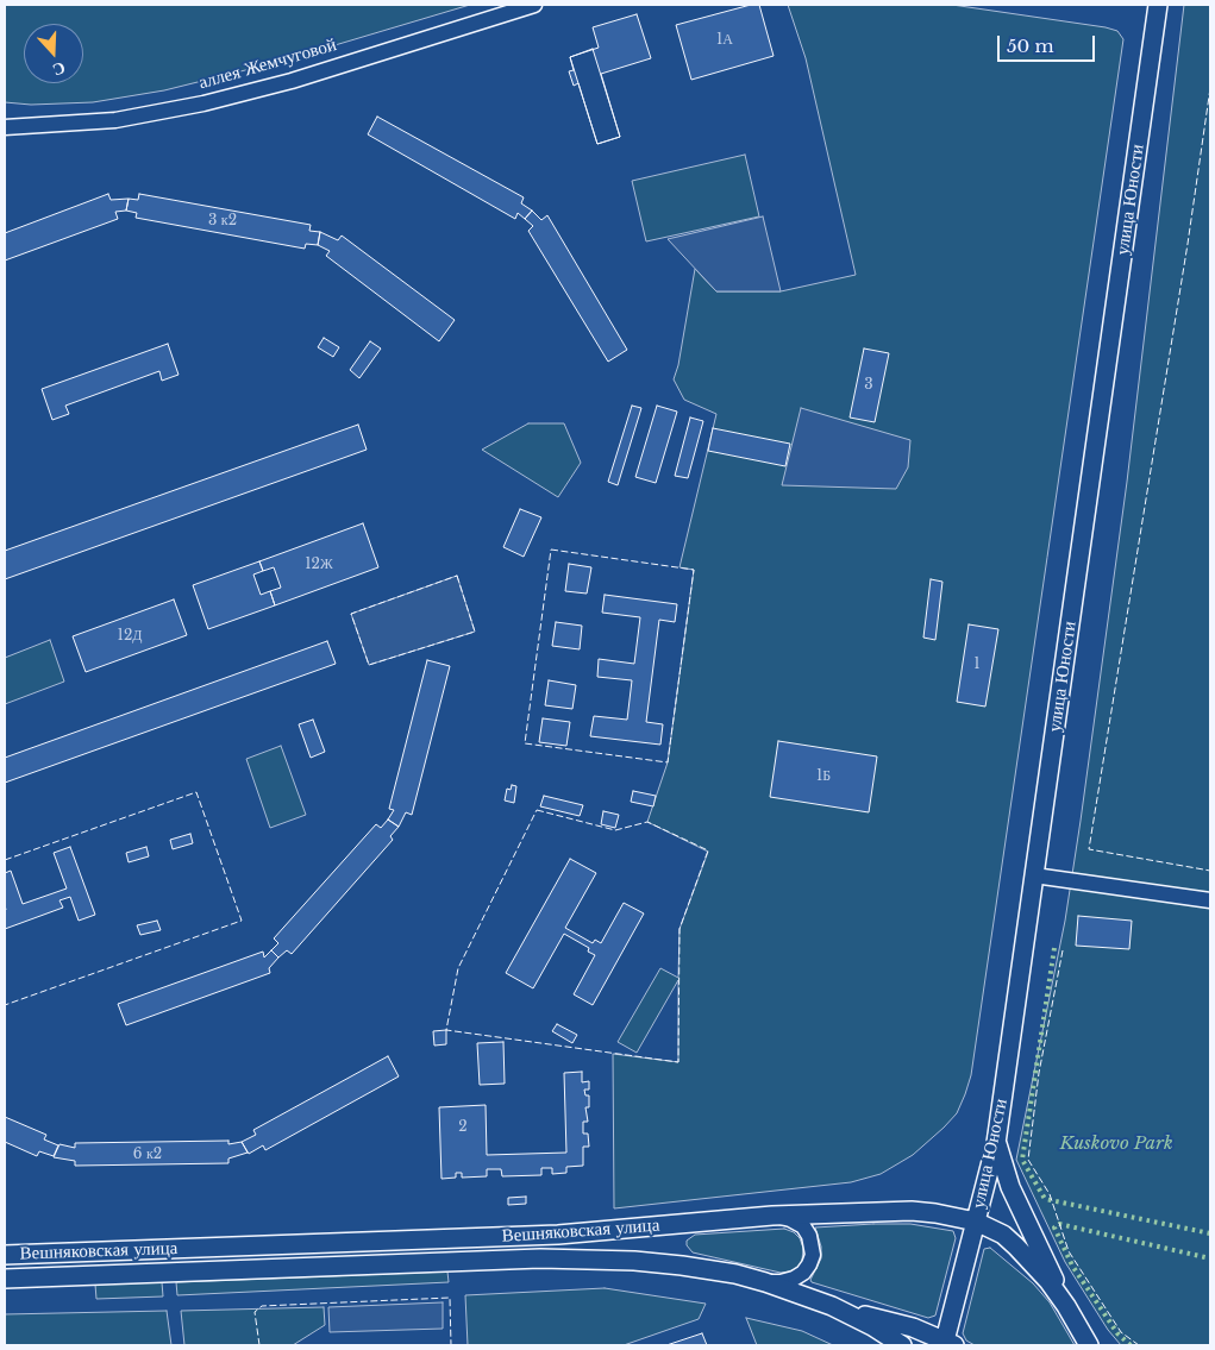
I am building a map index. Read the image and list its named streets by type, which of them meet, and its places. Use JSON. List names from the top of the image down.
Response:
{
  "streets": {
    "main road": ["улица Юности", "Вешняковская улица"],
    "street": ["аллея Жемчуговой"]
  },
  "crossings": [
    ["улица Юности", "Вешняковская улица"]
  ],
  "parks": ["Kuskovo Park"],
  "house_numbers": [
    "1А",
    "3 к2",
    "3",
    "12Ж",
    "12Д",
    "1",
    "1Б",
    "2",
    "6 к2"
  ],
  "scale_bar": "50 m",
  "north": "bottom"
}
